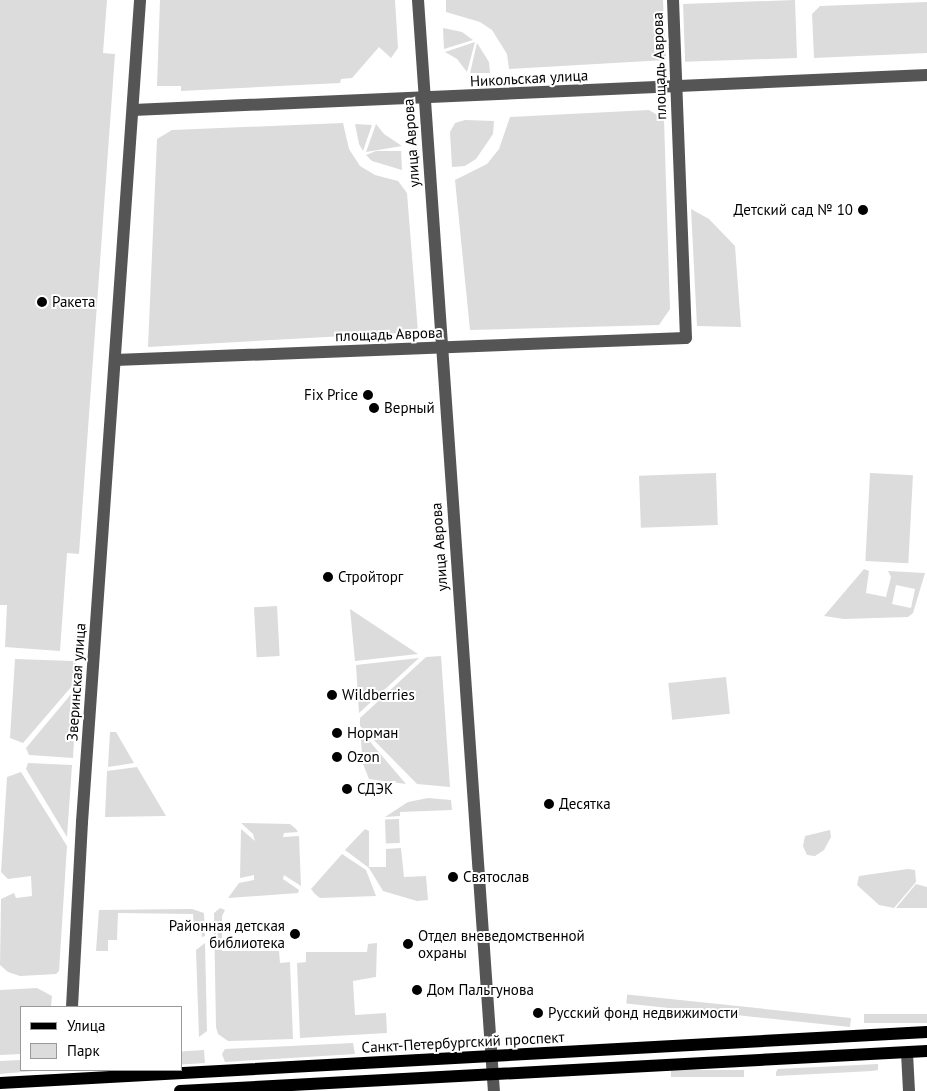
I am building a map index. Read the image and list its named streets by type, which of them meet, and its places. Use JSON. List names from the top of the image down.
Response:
{
  "streets": {
    "main road": ["Санкт-Петербургский проспект"],
    "street": [
      "площадь Аврова",
      "Никольская улица",
      "улица Аврова",
      "Зверинская улица"
    ]
  },
  "crossings": [
    ["площадь Аврова", "Никольская улица"],
    ["площадь Аврова", "улица Аврова"],
    ["площадь Аврова", "Зверинская улица"],
    ["Никольская улица", "улица Аврова"],
    ["улица Аврова", "Санкт-Петербургский проспект"]
  ],
  "places": [
    "Детский сад № 10",
    "Ракета",
    "Fix Price",
    "Верный",
    "Стройторг",
    "Wildberries",
    "Норман",
    "Ozon",
    "СДЭК",
    "Десятка",
    "Святослав",
    "Районная детская библиотека",
    "Отдел вневедомственной охраны",
    "Дом Пальгунова",
    "Русский фонд недвижимости"
  ],
  "legend": ["Улица", "Парк"]
}
